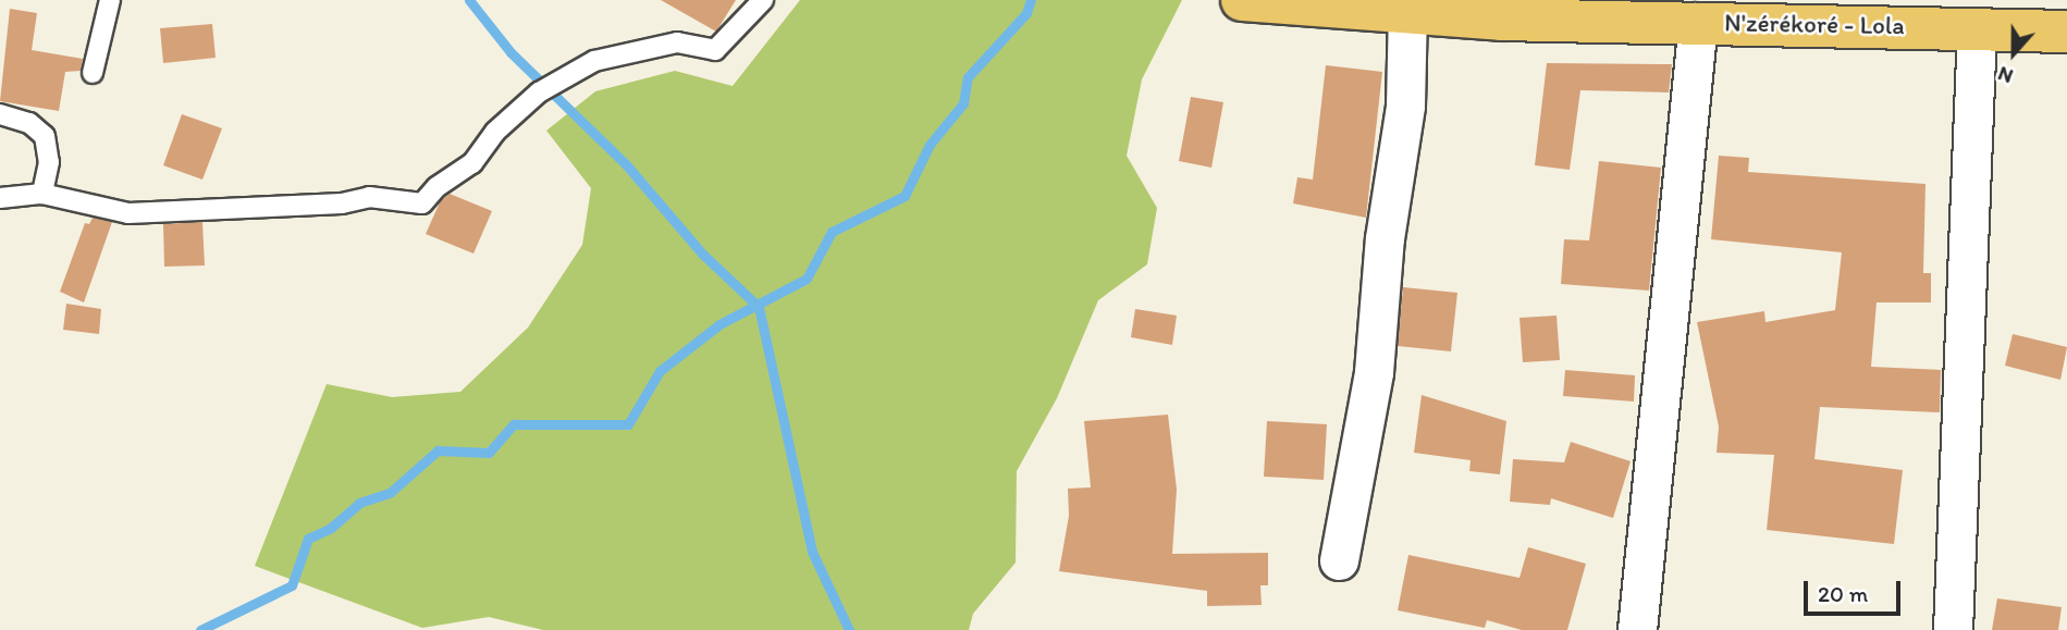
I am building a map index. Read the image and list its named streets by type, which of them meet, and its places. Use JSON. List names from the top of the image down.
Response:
{
  "streets": {
    "highway": ["N'zérékoré - Lola"]
  },
  "scale_bar": "20 m",
  "north": "bottom"
}
